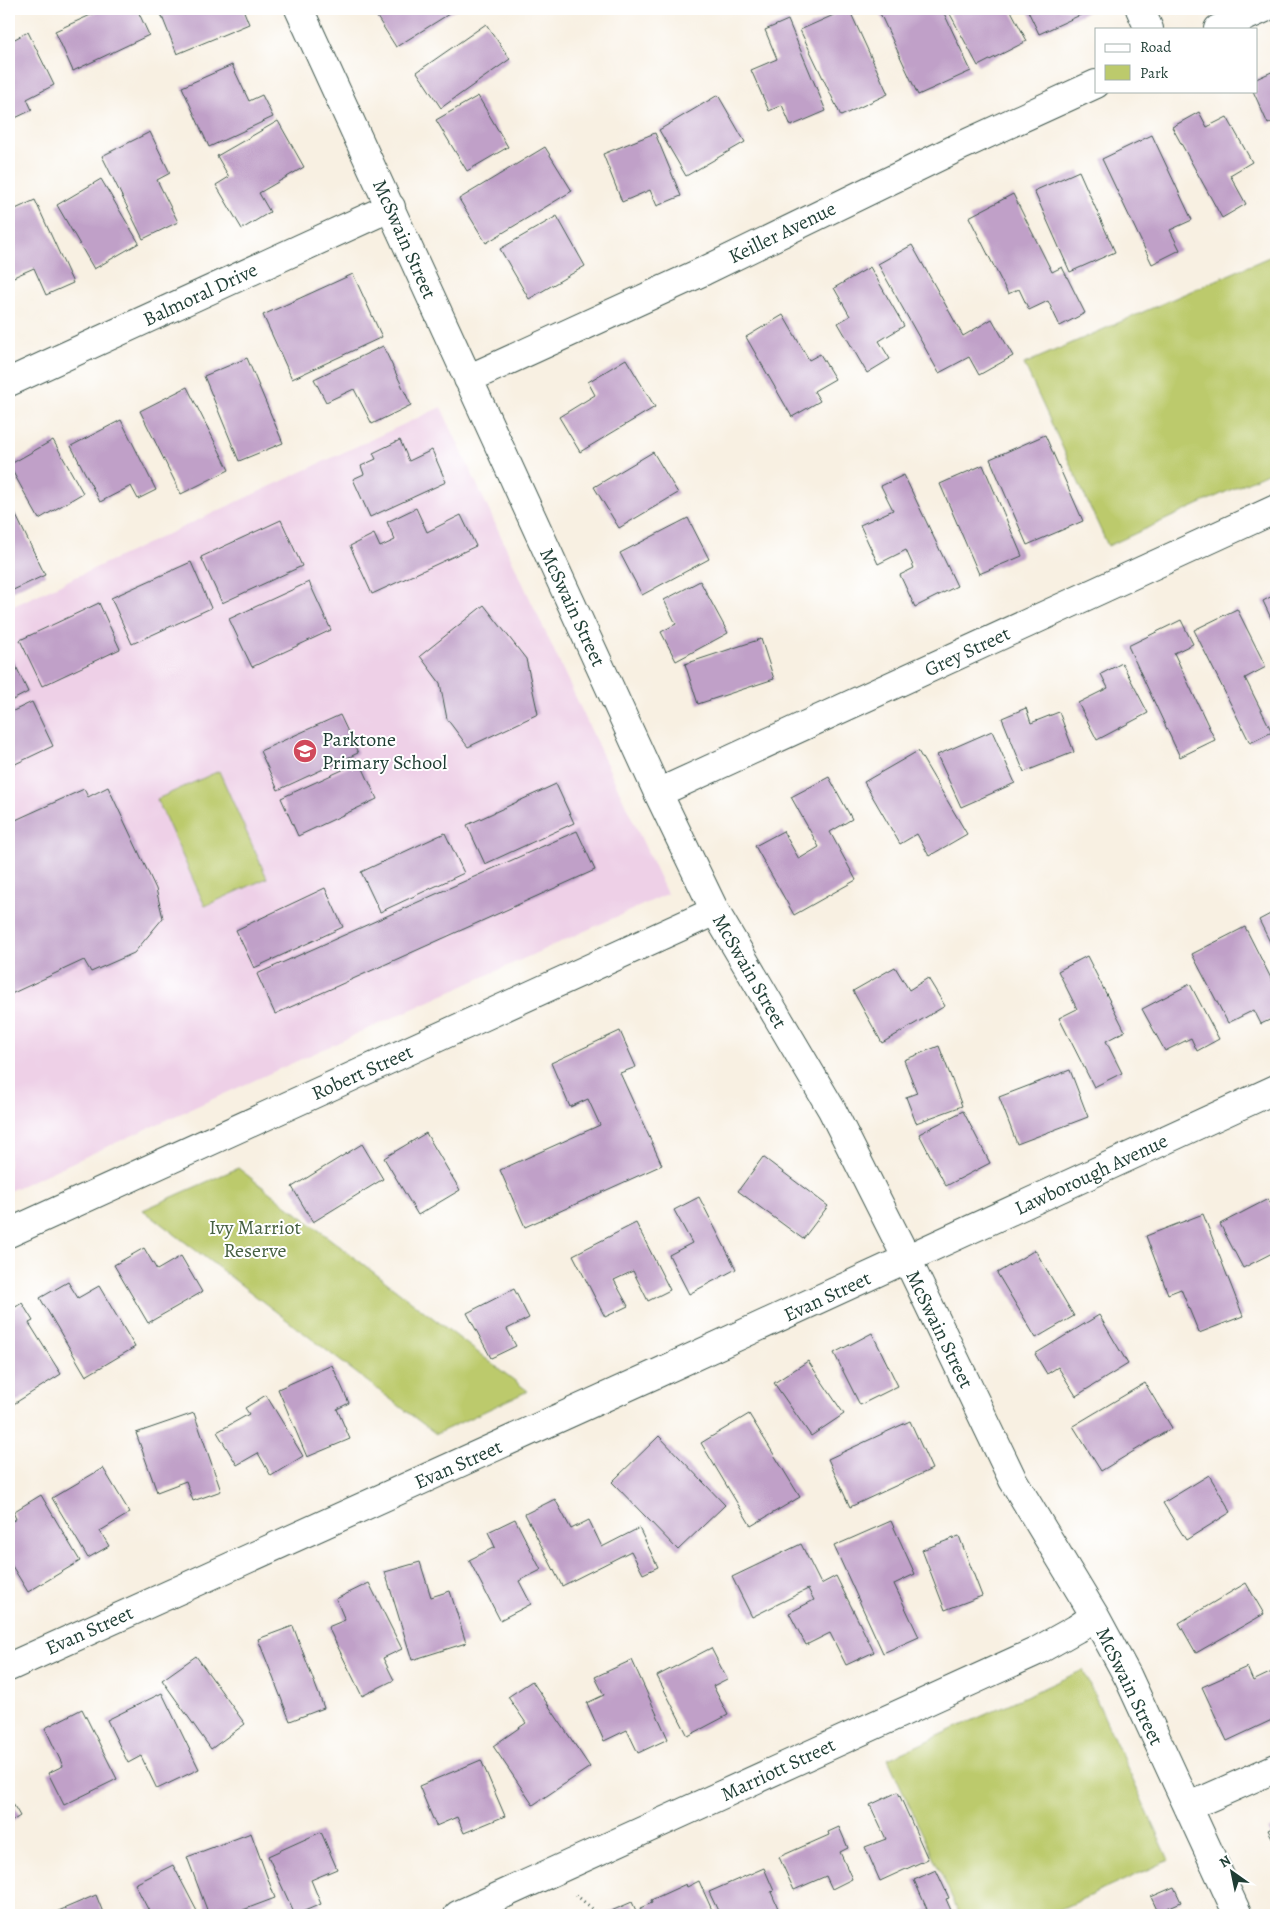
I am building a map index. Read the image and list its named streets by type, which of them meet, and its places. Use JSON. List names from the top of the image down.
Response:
{
  "streets": {
    "street": [
      "Keiller Avenue",
      "McSwain Street",
      "Balmoral Drive",
      "Grey Street",
      "Robert Street",
      "Lawborough Avenue",
      "Evan Street",
      "Marriott Street"
    ]
  },
  "crossings": [
    ["Keiller Avenue", "McSwain Street"],
    ["McSwain Street", "Balmoral Drive"],
    ["McSwain Street", "Grey Street"],
    ["McSwain Street", "Robert Street"],
    ["McSwain Street", "Lawborough Avenue"],
    ["McSwain Street", "Evan Street"],
    ["McSwain Street", "Marriott Street"],
    ["Lawborough Avenue", "Evan Street"]
  ],
  "parks": ["Ivy Marriot Reserve"],
  "places": {
    "school or university": ["Parktone Primary School"]
  },
  "legend": ["Road", "Park"],
  "north": "top left"
}
